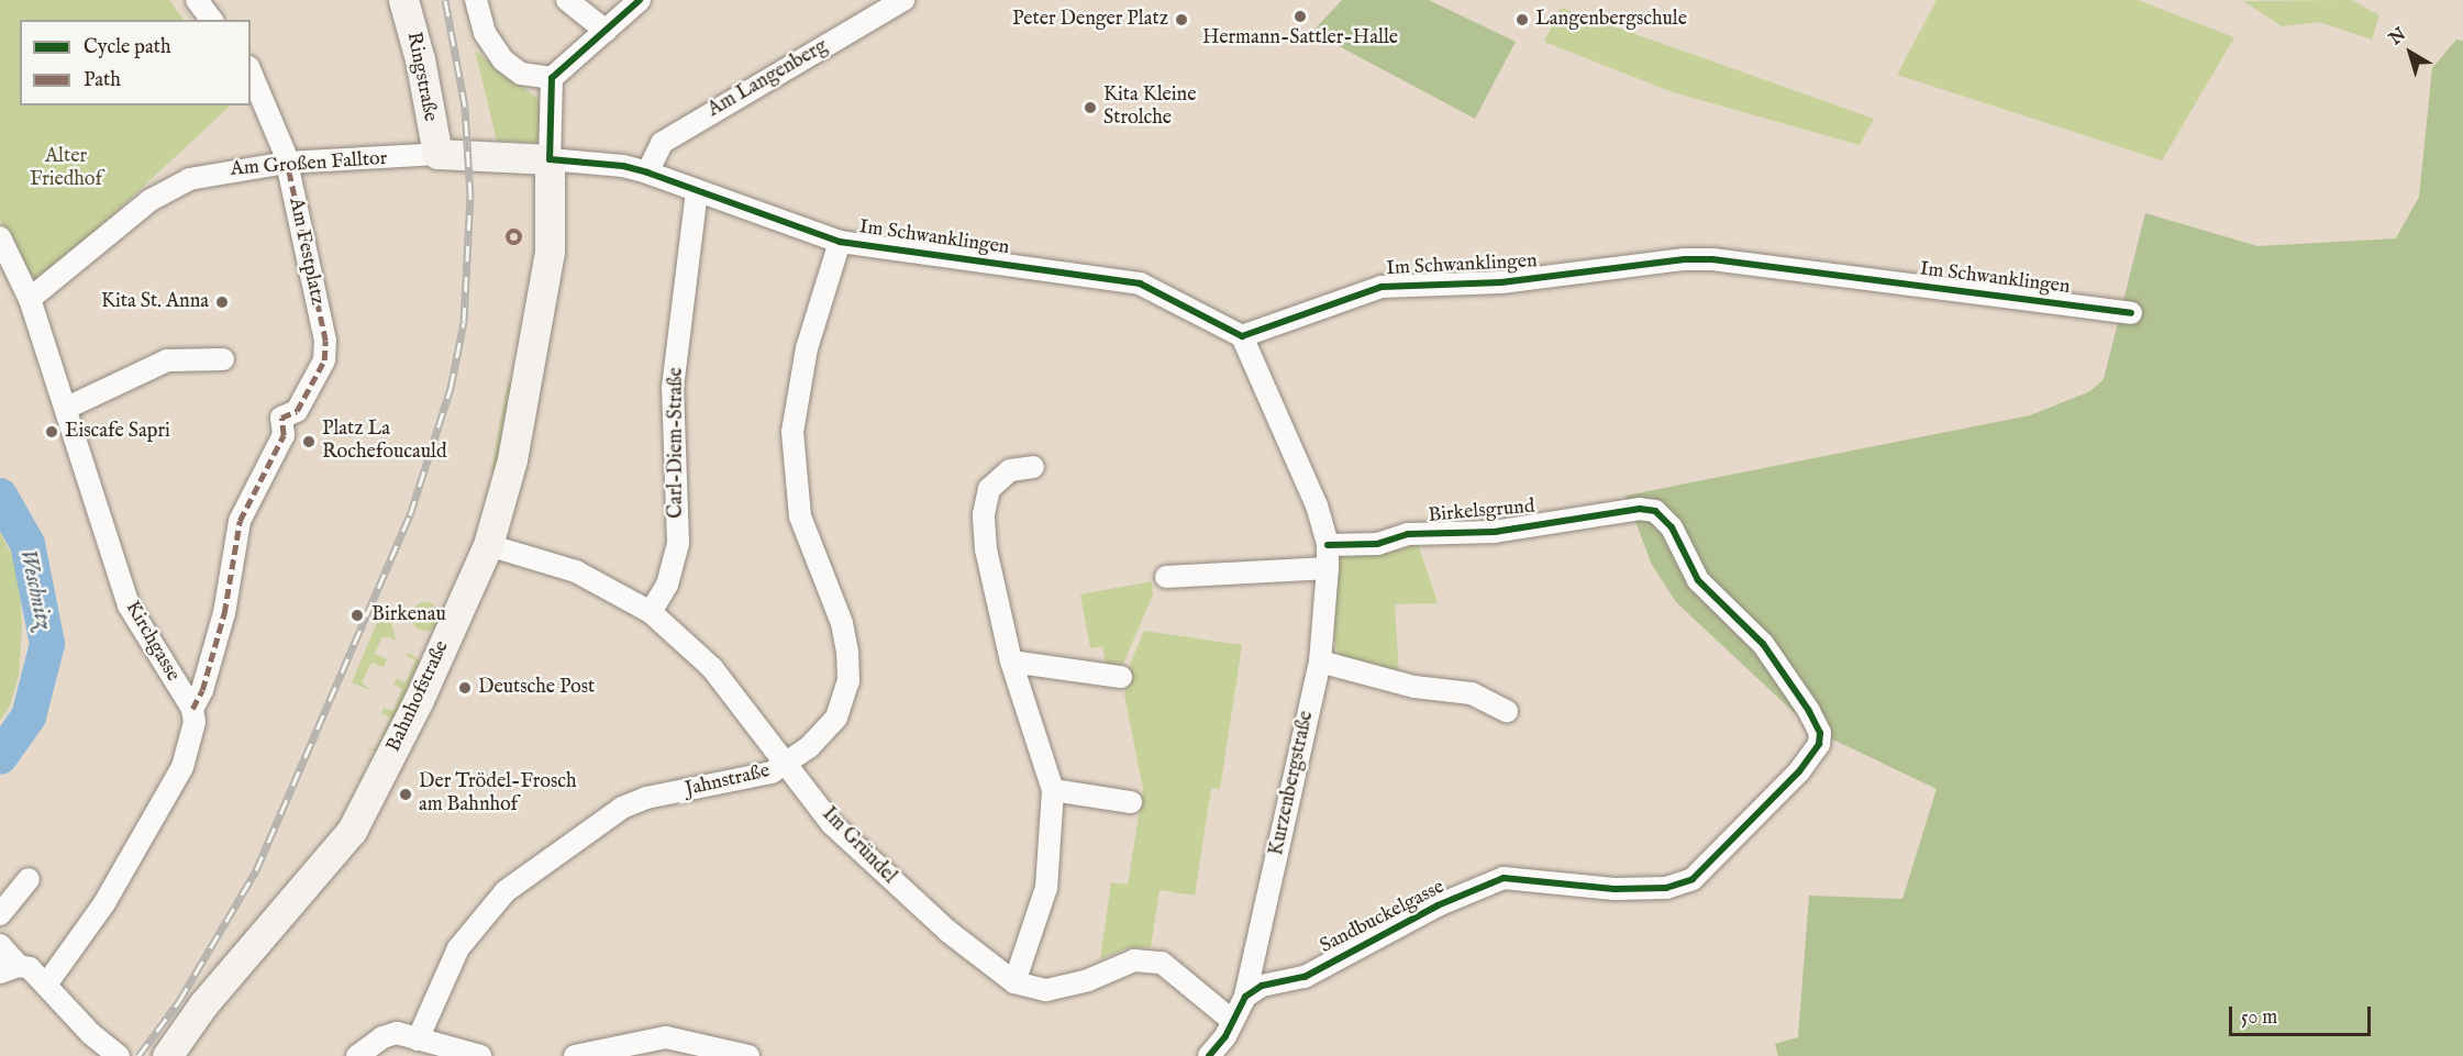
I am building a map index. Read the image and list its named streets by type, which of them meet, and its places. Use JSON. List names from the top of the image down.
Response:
{
  "streets": {
    "main road": ["Ringstraße", "Am Großen Falltor", "Bahnhofstraße"],
    "street": [
      "Am Langenberg",
      "Im Schwanklingen",
      "Am Festplatz",
      "Carl-Diem-Straße",
      "Birkelsgrund",
      "Kirchgasse",
      "Jahnstraße",
      "Kurzenbergstraße",
      "Im Gründel",
      "Sandbuckelgasse"
    ]
  },
  "crossings": [
    ["Ringstraße", "Am Großen Falltor"],
    ["Am Langenberg", "Im Schwanklingen"],
    ["Am Großen Falltor", "Im Schwanklingen"],
    ["Am Großen Falltor", "Am Festplatz"],
    ["Am Großen Falltor", "Kirchgasse"],
    ["Am Großen Falltor", "Bahnhofstraße"],
    ["Im Schwanklingen", "Carl-Diem-Straße"],
    ["Im Schwanklingen", "Bahnhofstraße"],
    ["Im Schwanklingen", "Jahnstraße"],
    ["Im Schwanklingen", "Kurzenbergstraße"],
    ["Am Festplatz", "Kirchgasse"],
    ["Carl-Diem-Straße", "Im Gründel"],
    ["Birkelsgrund", "Kurzenbergstraße"],
    ["Birkelsgrund", "Sandbuckelgasse"],
    ["Bahnhofstraße", "Im Gründel"],
    ["Jahnstraße", "Im Gründel"],
    ["Kurzenbergstraße", "Sandbuckelgasse"]
  ],
  "water": ["Weschnitz"],
  "parks": ["Alter Friedhof"],
  "places": [
    "Hermann-Sattler-Halle",
    "Peter Denger Platz",
    "Langenbergschule",
    "Kita Kleine Strolche",
    "Kita St. Anna",
    "Eiscafe Sapri",
    "Platz La Rochefoucauld",
    "Birkenau",
    "Deutsche Post",
    "Der Trödel-Frosch am Bahnhof"
  ],
  "legend": ["Cycle path", "Path"],
  "scale_bar": "50 m",
  "north": "top left"
}
